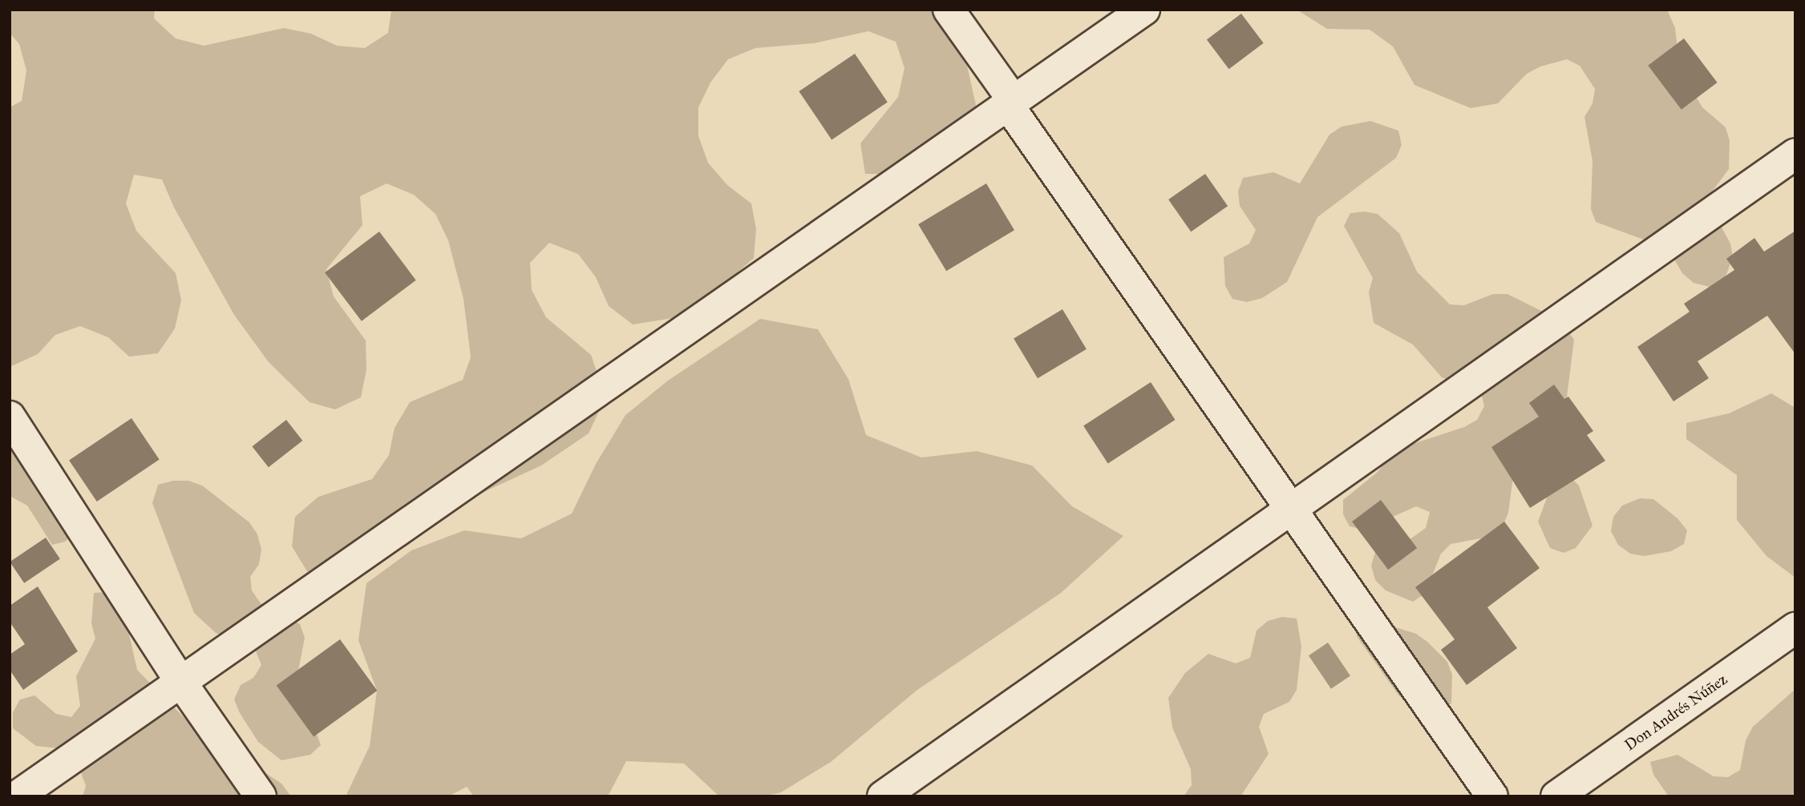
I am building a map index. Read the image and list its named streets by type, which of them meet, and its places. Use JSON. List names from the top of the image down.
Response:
{
  "streets": {
    "street": ["Don Andrés Núñez"]
  }
}
